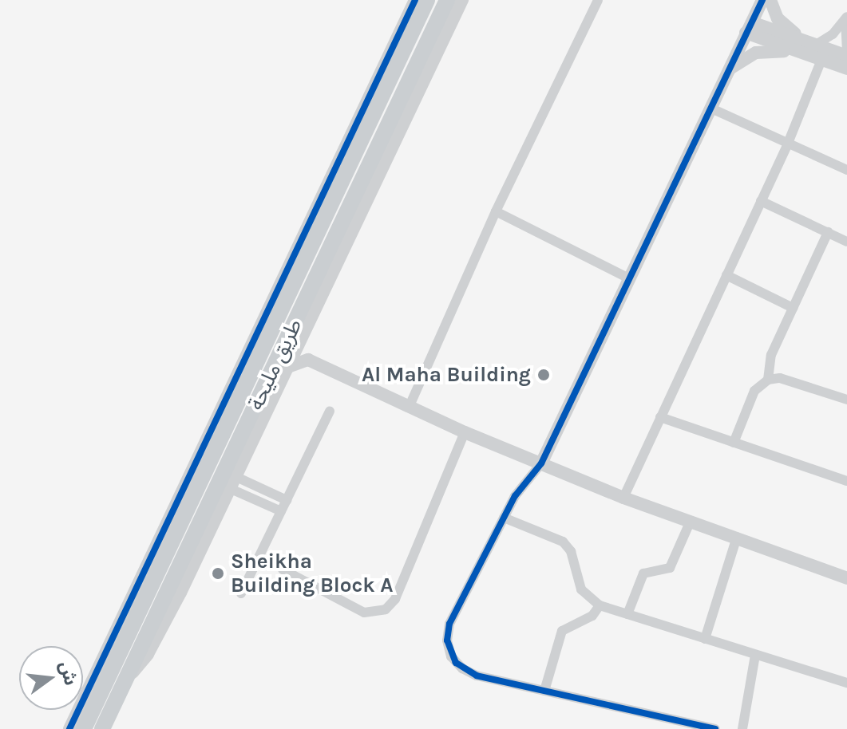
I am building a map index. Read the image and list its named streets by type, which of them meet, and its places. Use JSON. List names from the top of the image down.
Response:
{
  "streets": {
    "main road": ["طريق مليحة"]
  },
  "places": ["Al Maha Building", "Sheikha Building Block A"],
  "north": "right"
}
